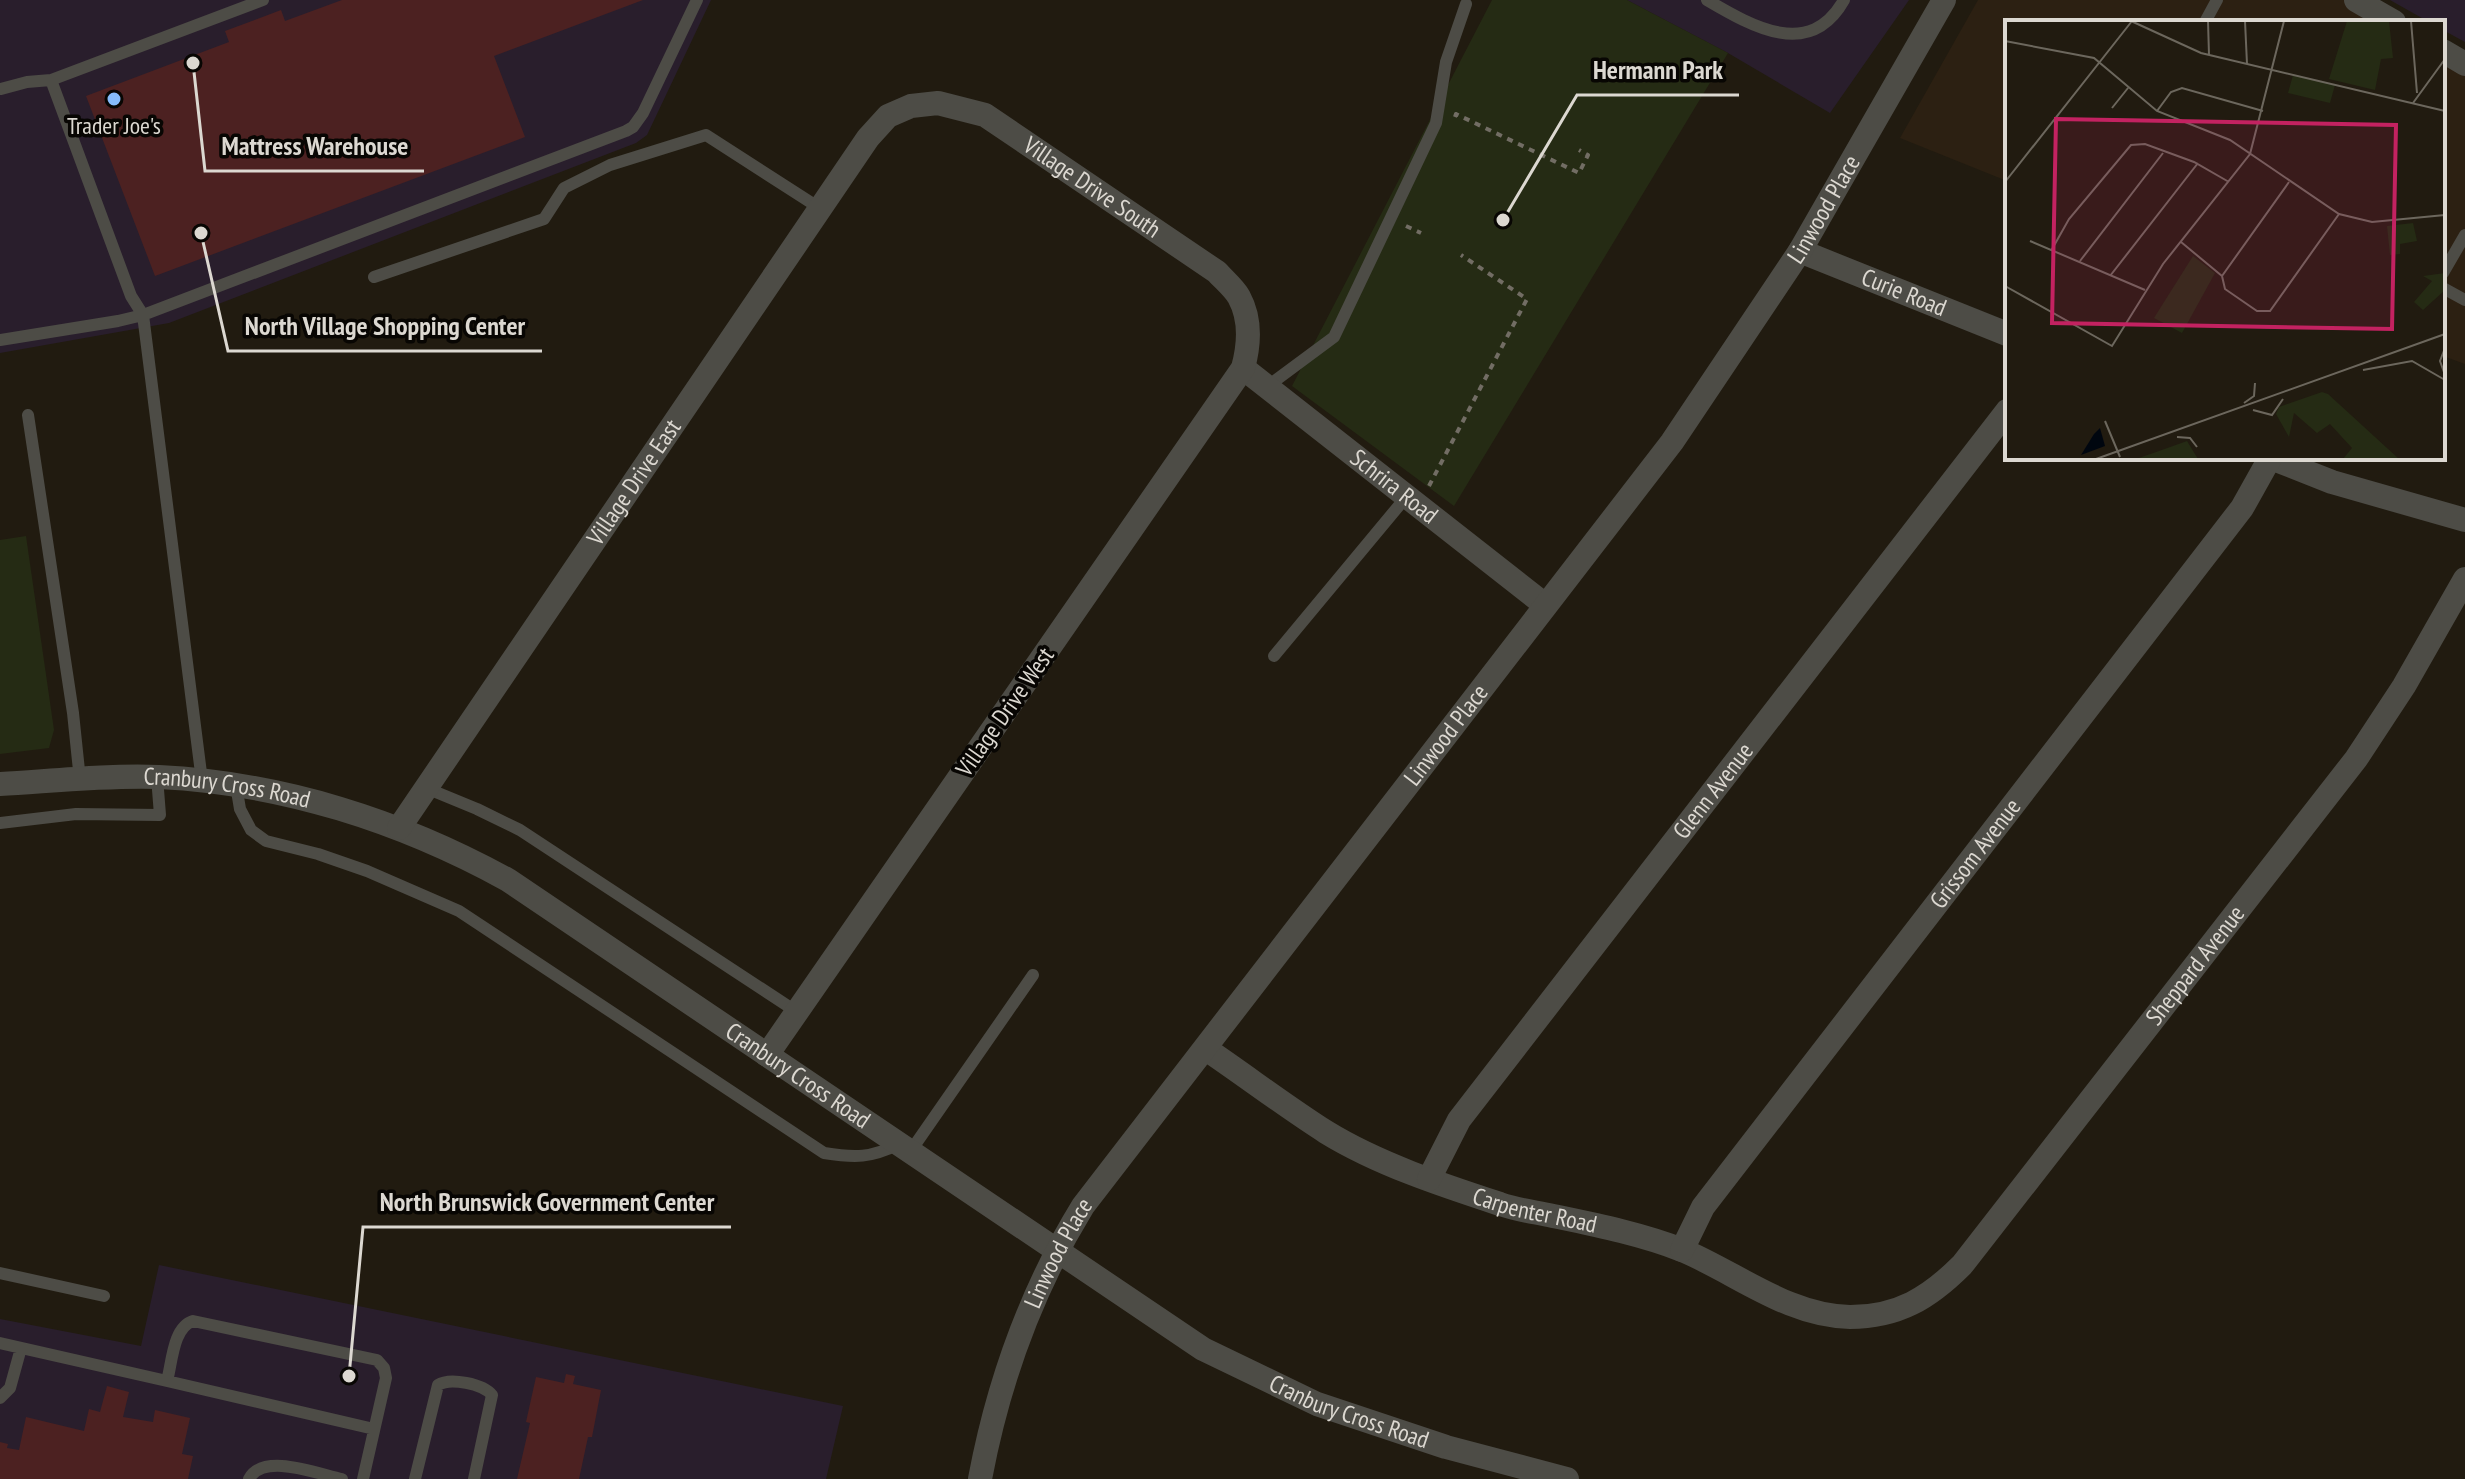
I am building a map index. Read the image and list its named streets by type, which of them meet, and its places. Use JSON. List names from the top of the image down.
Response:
{
  "streets": {
    "street": [
      "Village Drive South",
      "Linwood Place",
      "Curie Road",
      "Village Drive East",
      "Schrira Road",
      "Village Drive West",
      "Cranbury Cross Road",
      "Glenn Avenue",
      "Grissom Avenue",
      "Sheppard Avenue",
      "Carpenter Road"
    ]
  },
  "crossings": [
    ["Village Drive South", "Village Drive East"],
    ["Village Drive South", "Schrira Road"],
    ["Village Drive South", "Village Drive West"],
    ["Linwood Place", "Curie Road"],
    ["Linwood Place", "Schrira Road"],
    ["Linwood Place", "Cranbury Cross Road"],
    ["Linwood Place", "Carpenter Road"],
    ["Village Drive East", "Cranbury Cross Road"],
    ["Schrira Road", "Village Drive West"],
    ["Village Drive West", "Cranbury Cross Road"],
    ["Glenn Avenue", "Carpenter Road"],
    ["Grissom Avenue", "Carpenter Road"],
    ["Sheppard Avenue", "Carpenter Road"]
  ],
  "places": [
    "Mattress Warehouse",
    "Trader Joe's",
    "Hermann Park",
    "North Village Shopping Center",
    "North Brunswick Government Center"
  ]
}
